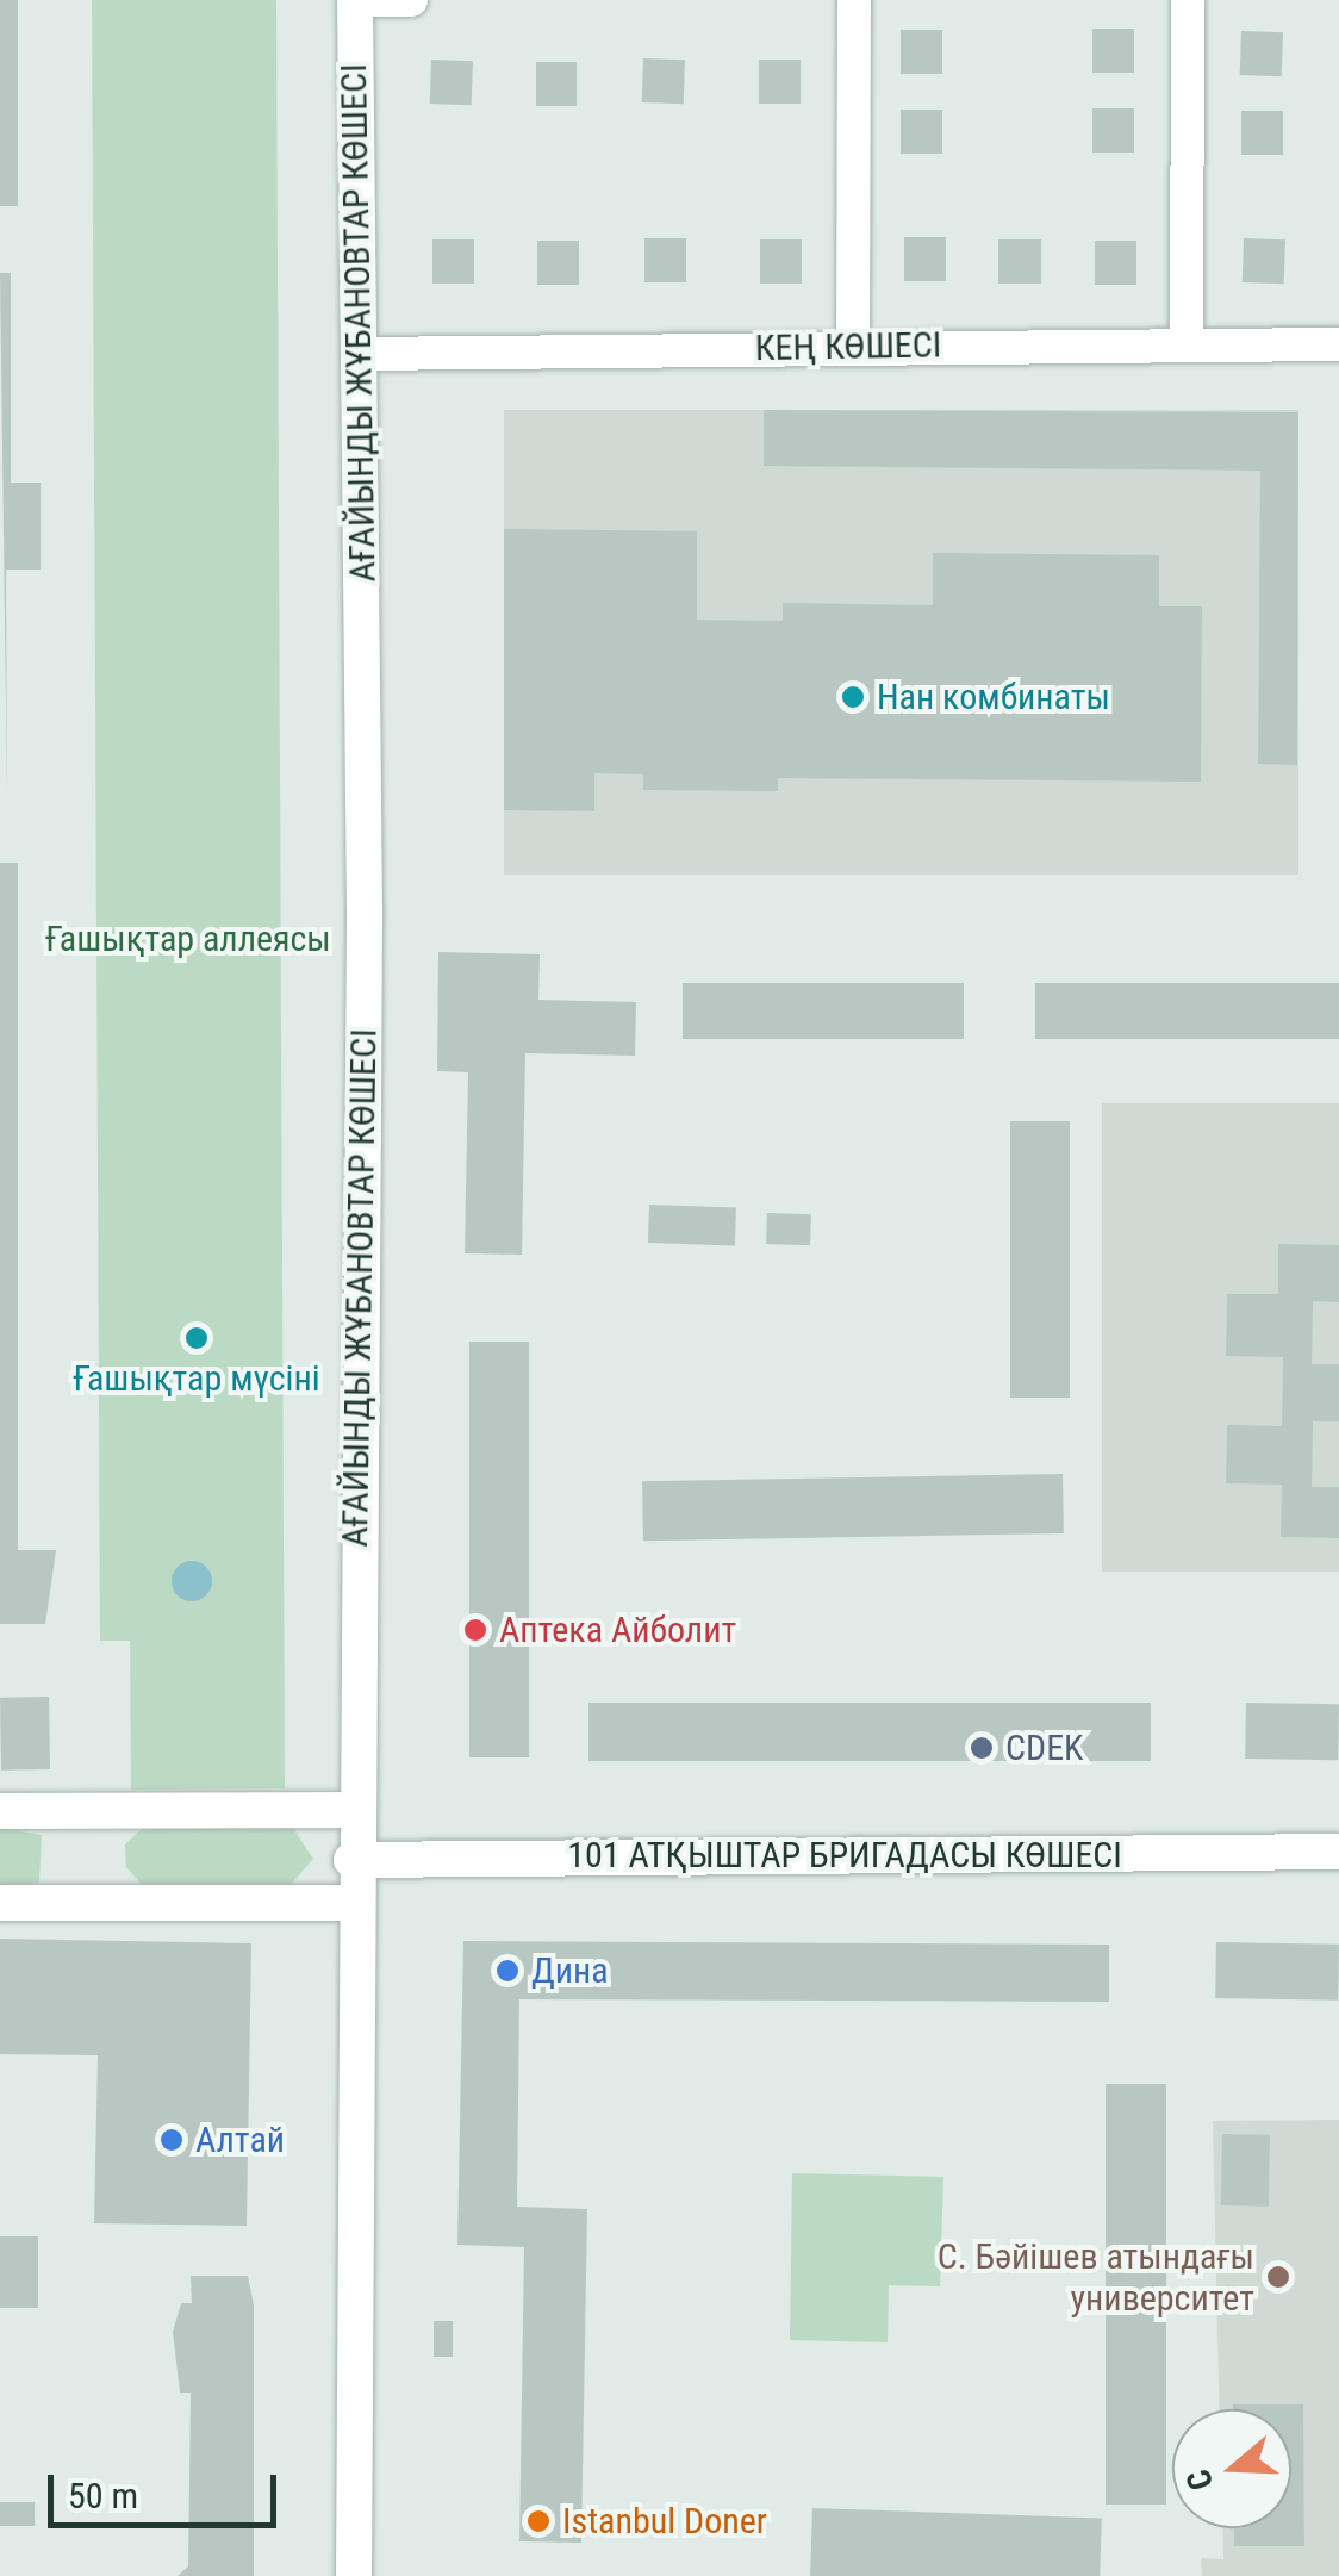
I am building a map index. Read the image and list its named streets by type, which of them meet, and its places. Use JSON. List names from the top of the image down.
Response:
{
  "streets": {
    "street": ["АҒАЙЫНДЫ ЖҰБАНОВТАР КӨШЕСІ", "КЕҢ КӨШЕСІ", "101 АТҚЫШТАР БРИГАДАСЫ КӨШЕСІ"]
  },
  "crossings": [
    ["АҒАЙЫНДЫ ЖҰБАНОВТАР КӨШЕСІ", "КЕҢ КӨШЕСІ"],
    ["АҒАЙЫНДЫ ЖҰБАНОВТАР КӨШЕСІ", "101 АТҚЫШТАР БРИГАДАСЫ КӨШЕСІ"]
  ],
  "parks": ["Ғашықтар аллеясы"],
  "places": [
    "Нан комбинаты",
    "Ғашықтар мүсіні",
    "Аптека Айболит",
    "CDEK",
    "Дина",
    "Алтай",
    "С. Бәйішев атындағы университет",
    "Istanbul Doner"
  ],
  "scale_bar": "50 m",
  "north": "left"
}
